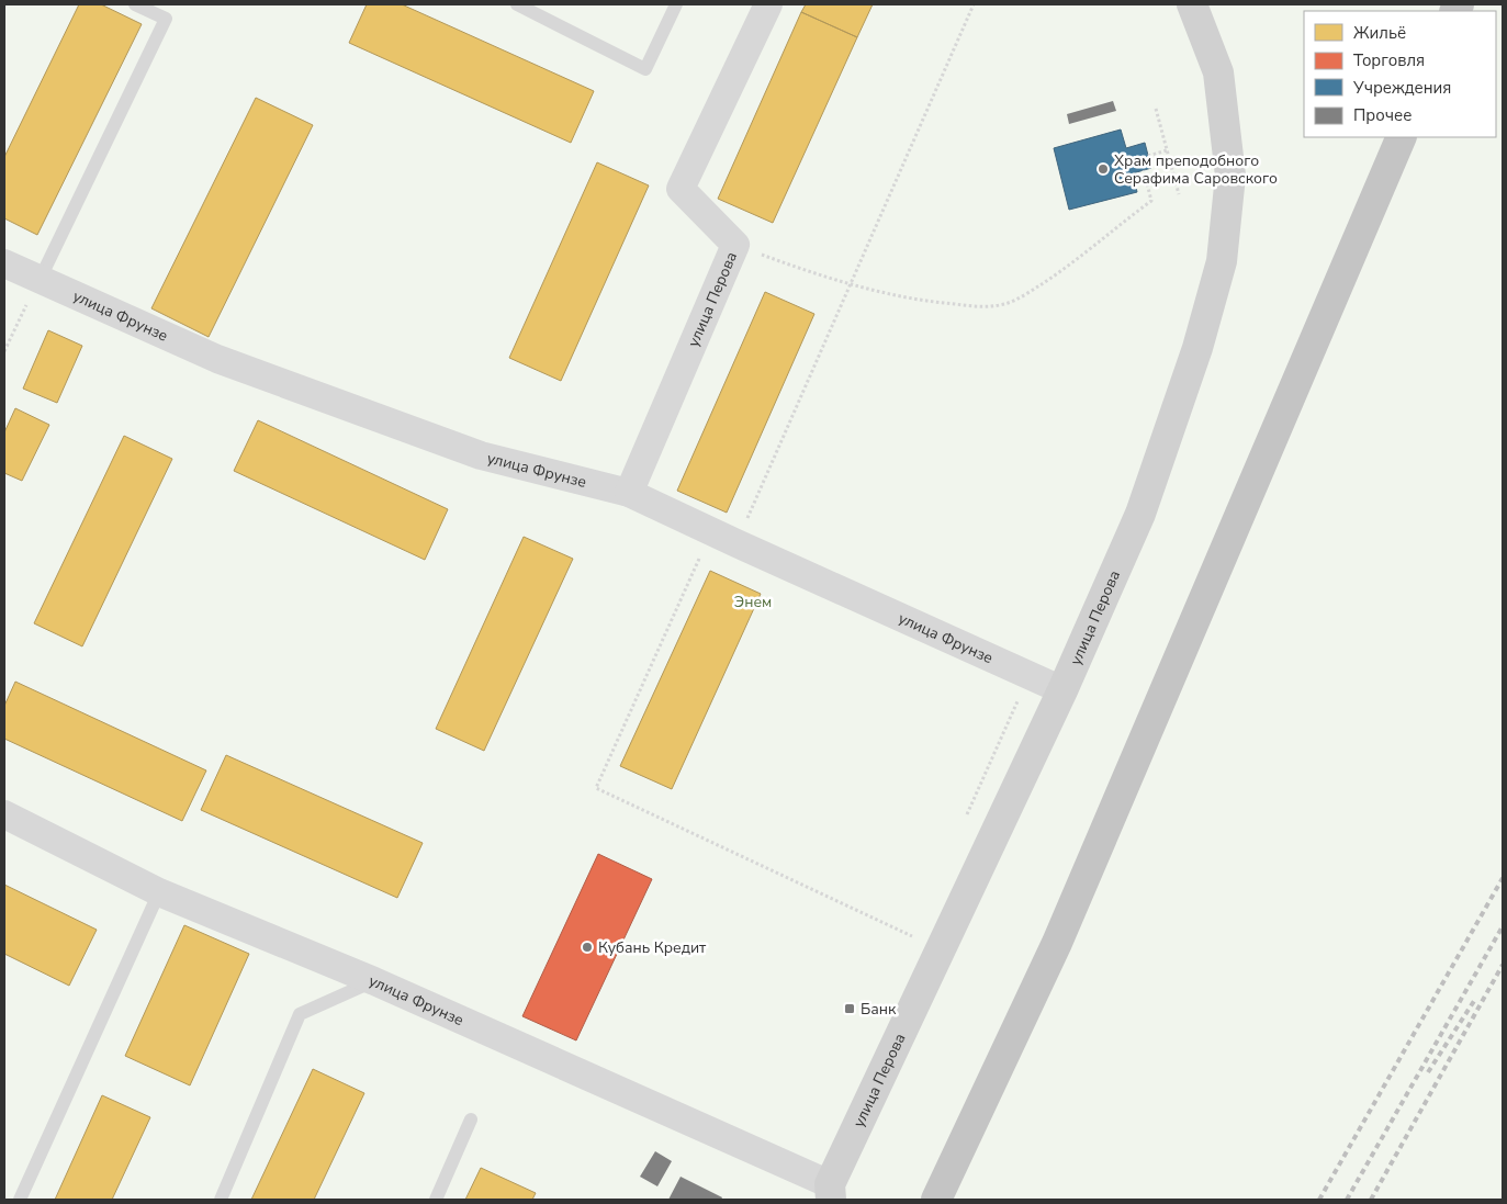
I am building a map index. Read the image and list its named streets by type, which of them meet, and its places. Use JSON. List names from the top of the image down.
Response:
{
  "streets": {
    "street": ["улица Перова", "улица Фрунзе"]
  },
  "crossings": [
    ["улица Перова", "улица Фрунзе"]
  ],
  "parks": ["Энем"],
  "places": {
    "other": ["Храм преподобного Серафима Саровского", "Кубань Кредит"],
    "transit": ["Банк"]
  },
  "legend": [
    "Жильё",
    "Торговля",
    "Учреждения",
    "Прочее"
  ]
}
